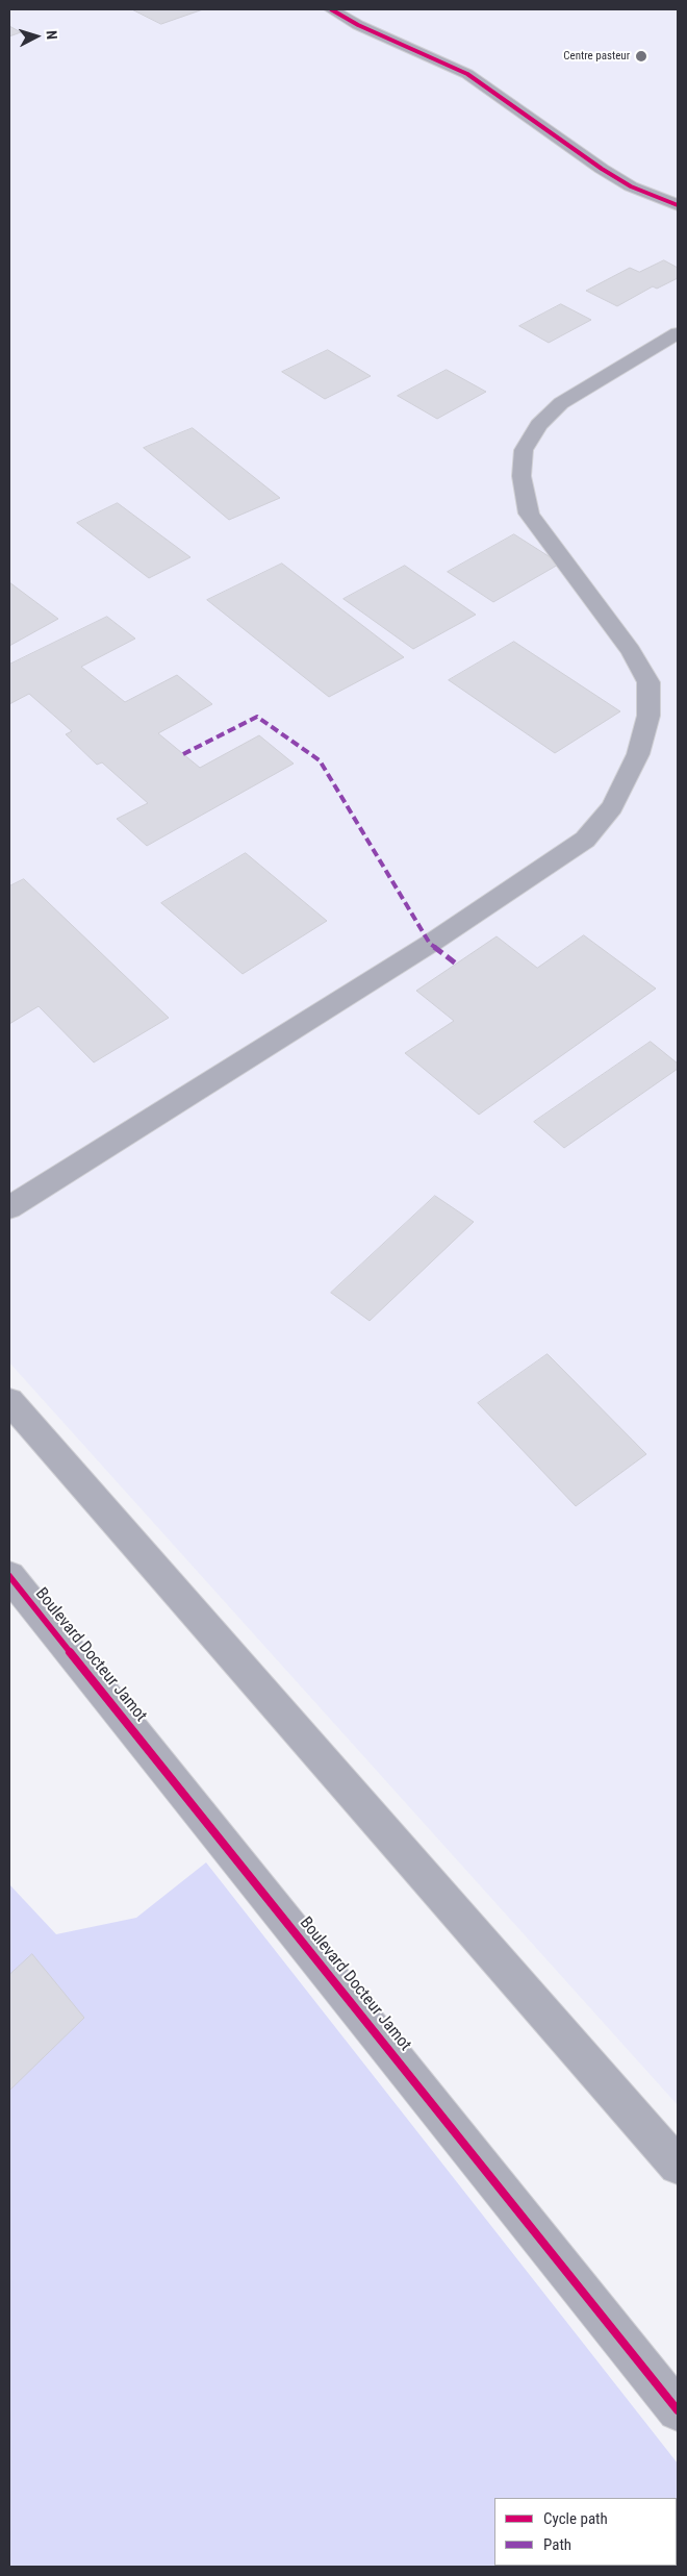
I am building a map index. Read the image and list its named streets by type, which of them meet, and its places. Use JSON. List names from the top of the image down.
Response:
{
  "streets": {
    "street": ["Boulevard Docteur Jamot"]
  },
  "places": ["Centre pasteur"],
  "legend": ["Cycle path", "Path"],
  "north": "right"
}
